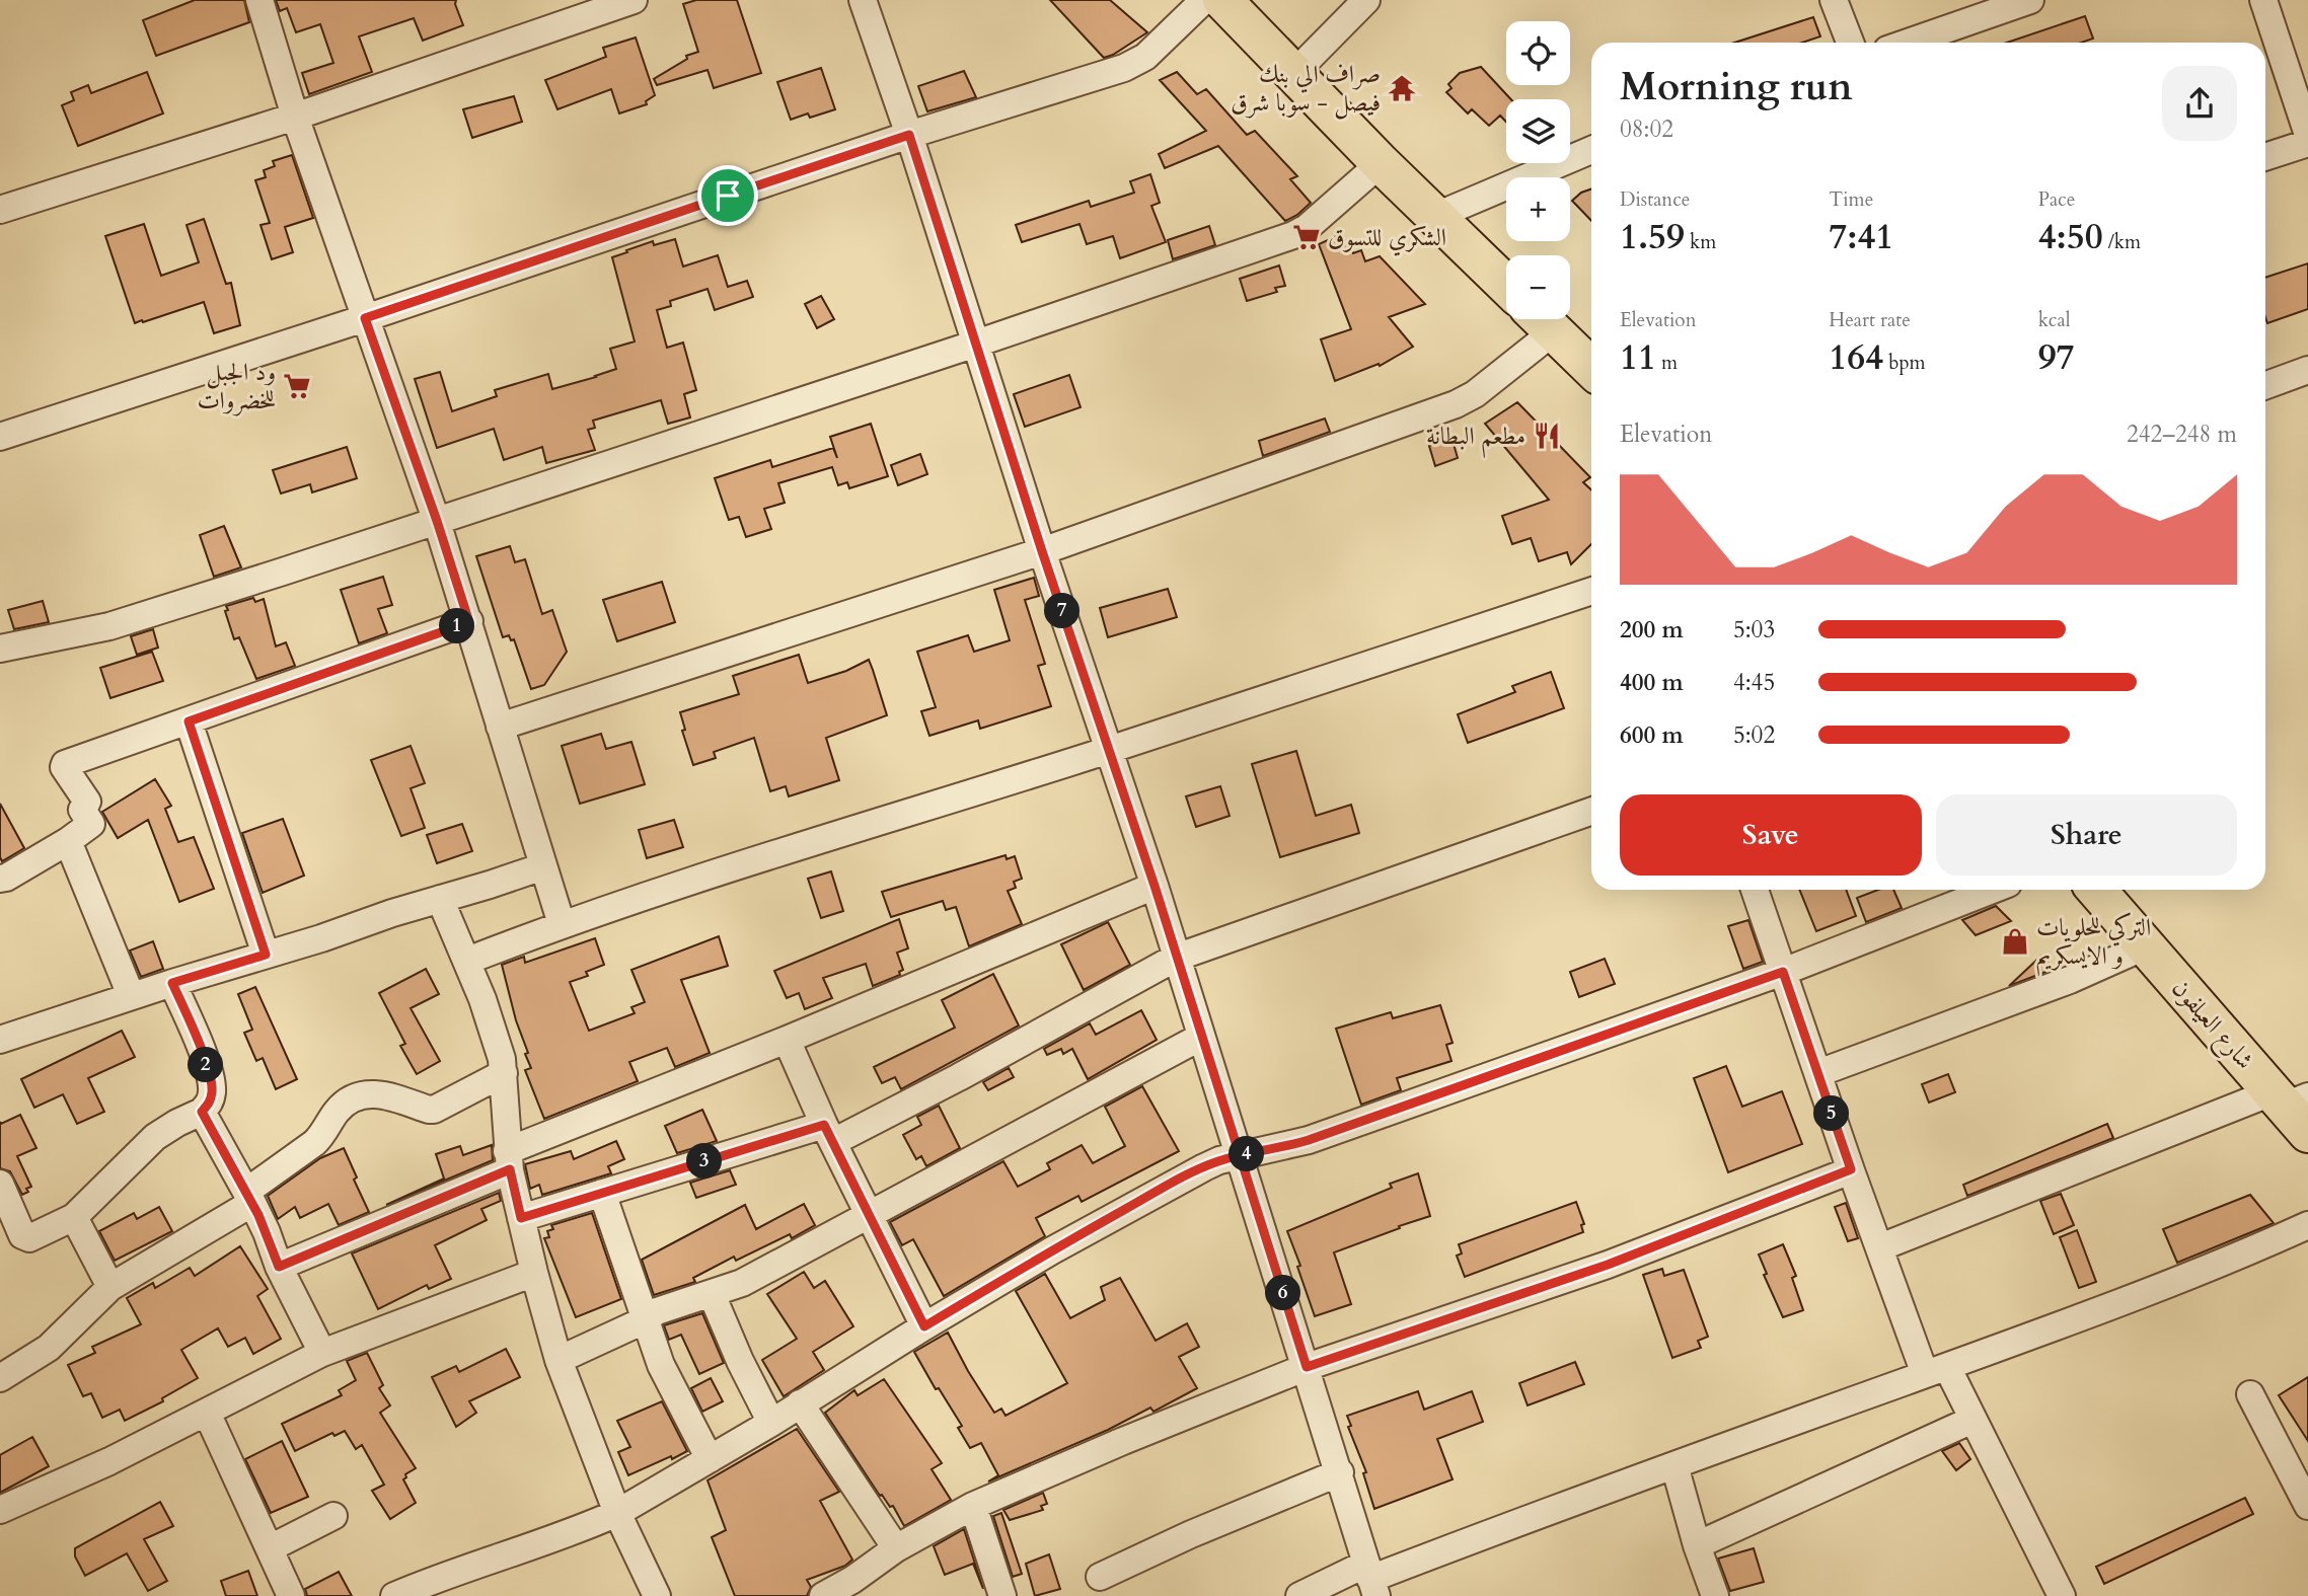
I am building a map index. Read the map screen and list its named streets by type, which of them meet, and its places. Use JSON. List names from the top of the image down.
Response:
{
  "streets": {
    "highway": ["شارع العيلفون"]
  },
  "places": {
    "temple": ["صراف الي بنك فيصل - سوبا شرق"],
    "supermarket": ["الشكري للتسوق", "ود الجبل للخضروات"],
    "restaurant": ["مطعم البطانة"],
    "shop": ["التركي للحلويات و الايسكريم"]
  },
  "page": {
    "map_buttons": ["+", "−"],
    "heading": ["Morning run", "08:02"],
    "stats": [
      ["Distance", "1.59 km"],
      ["Time", "7:41"],
      ["Pace", "4:50 /km"],
      ["Elevation", "11 m"],
      ["Heart rate", "164 bpm"],
      ["kcal", "97"]
    ],
    "chart": ["Elevation", "242–248 m"],
    "pins": [
      "7",
      "1",
      "2",
      "5",
      "4",
      "3",
      "6"
    ],
    "list": [
      {
        "name": "200 m",
        "note": "5:03"
      },
      {
        "name": "400 m",
        "note": "4:45"
      },
      {
        "name": "600 m",
        "note": "5:02"
      }
    ],
    "buttons": ["Save", "Share"]
  }
}
